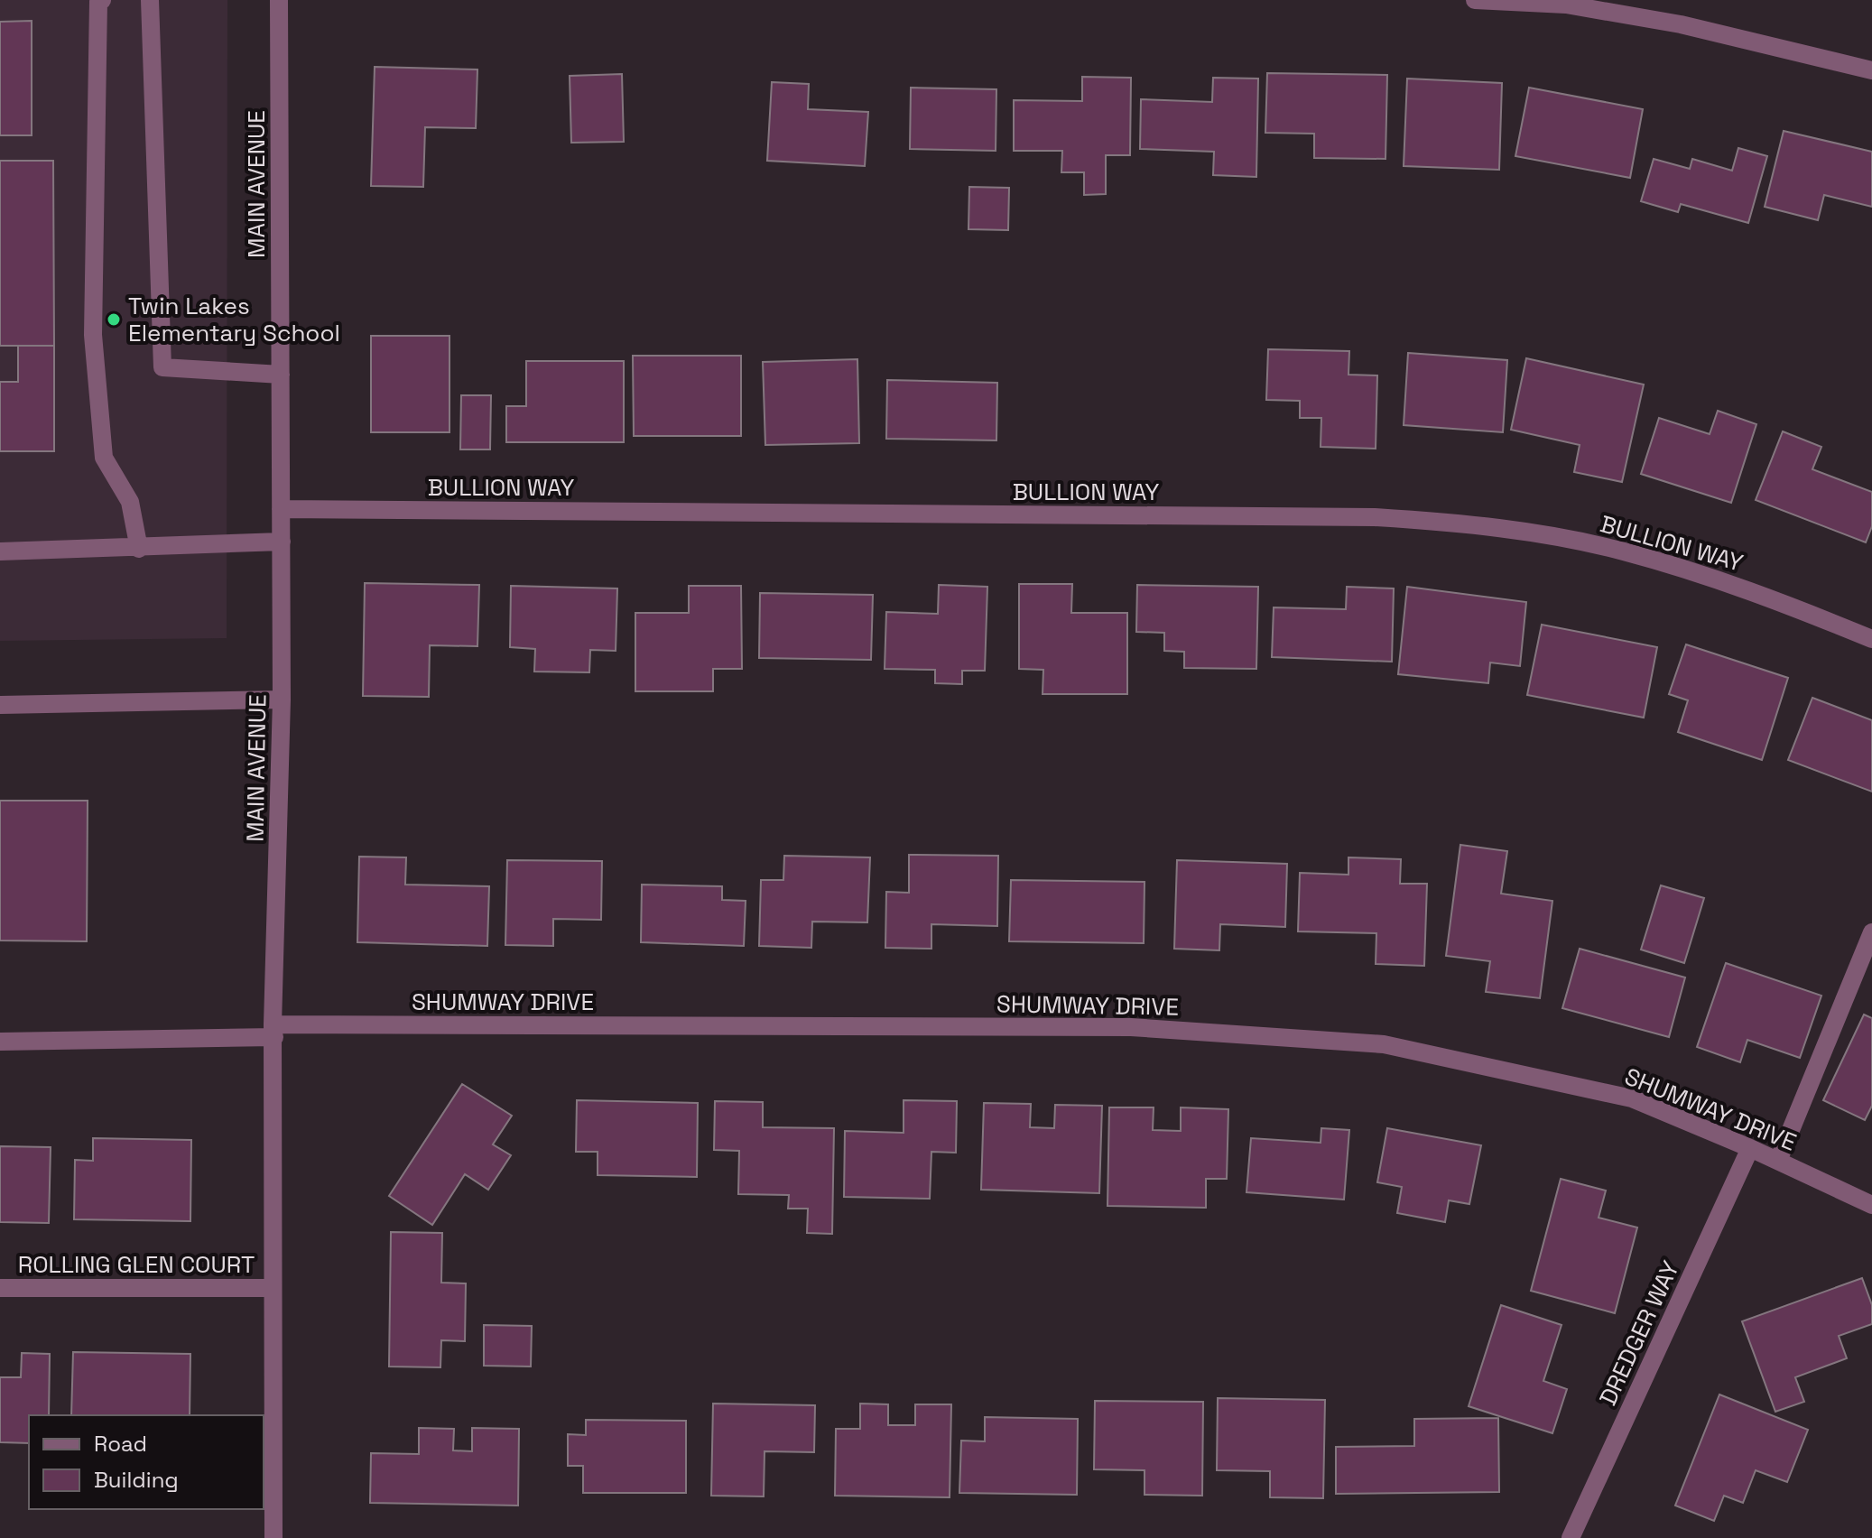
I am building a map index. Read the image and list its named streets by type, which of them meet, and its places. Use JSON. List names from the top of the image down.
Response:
{
  "streets": {
    "street": [
      "MAIN AVENUE",
      "BULLION WAY",
      "SHUMWAY DRIVE",
      "ROLLING GLEN COURT",
      "DREDGER WAY"
    ]
  },
  "crossings": [
    ["MAIN AVENUE", "BULLION WAY"],
    ["MAIN AVENUE", "SHUMWAY DRIVE"],
    ["MAIN AVENUE", "ROLLING GLEN COURT"],
    ["SHUMWAY DRIVE", "DREDGER WAY"]
  ],
  "places": ["Twin Lakes Elementary School"],
  "legend": ["Road", "Building"]
}
